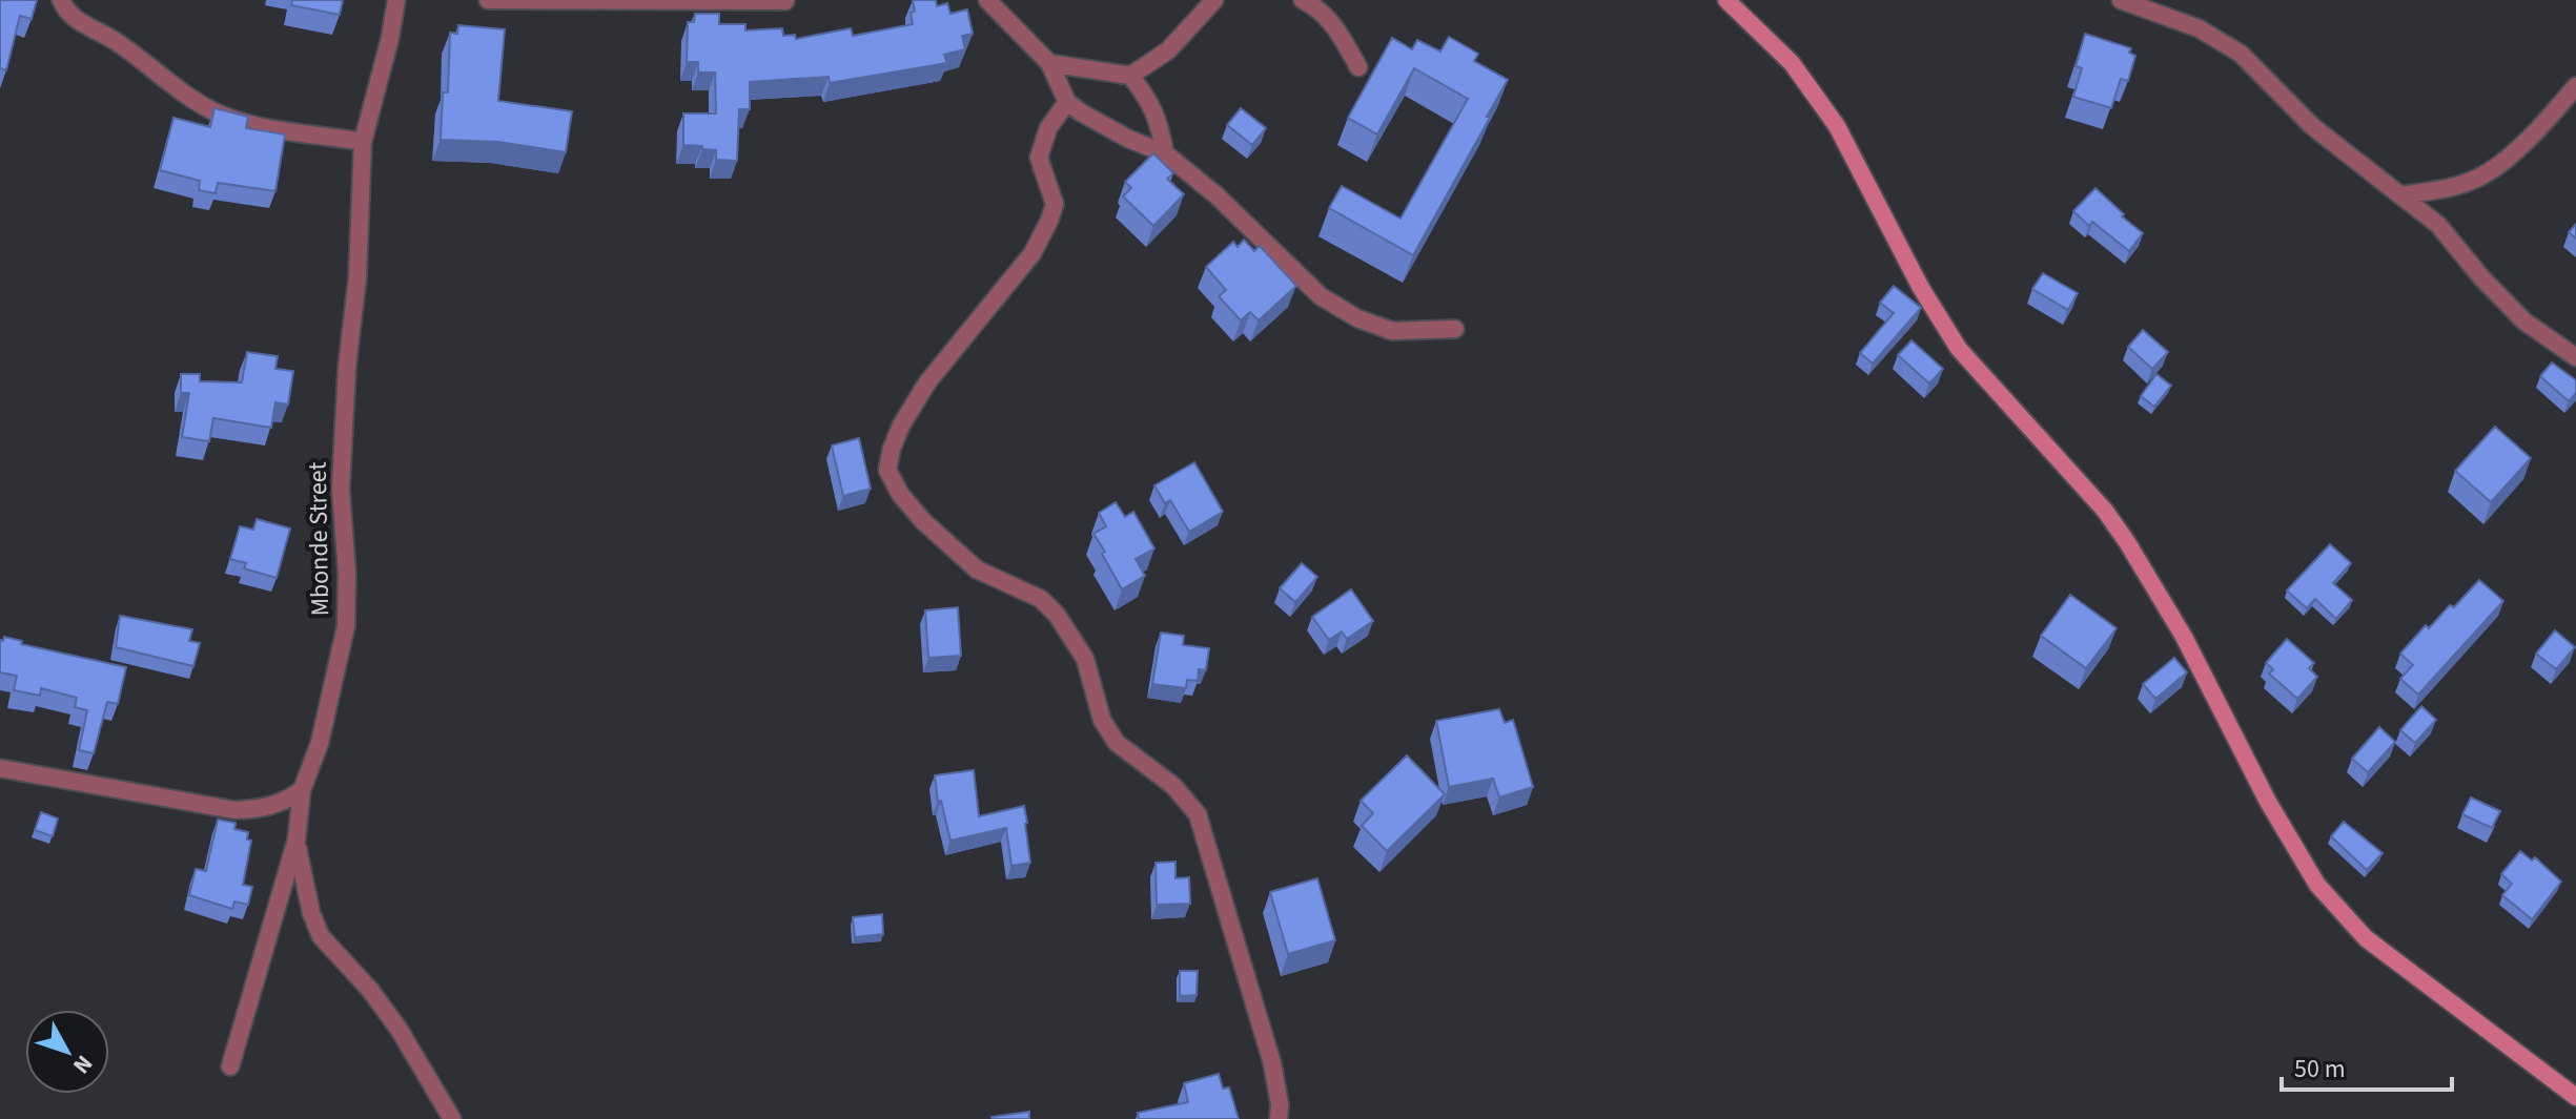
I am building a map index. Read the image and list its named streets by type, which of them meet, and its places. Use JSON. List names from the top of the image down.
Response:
{
  "streets": {
    "street": ["Mbonde Street"]
  },
  "scale_bar": "50 m",
  "north": "bottom right"
}
